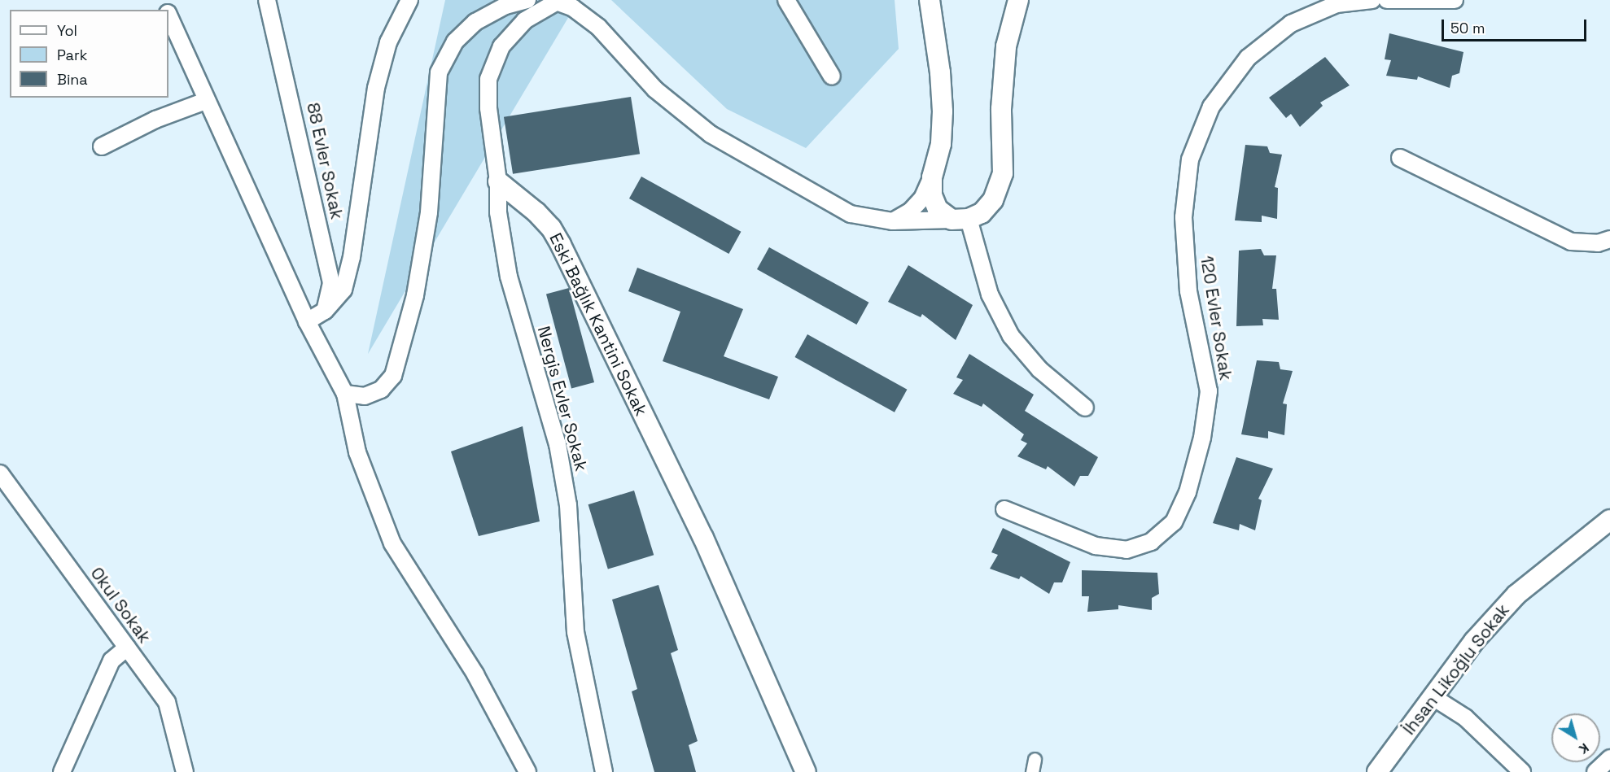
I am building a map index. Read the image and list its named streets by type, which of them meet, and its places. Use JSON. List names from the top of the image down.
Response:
{
  "streets": {
    "street": [
      "88 Evler Sokak",
      "120 Evler Sokak",
      "Eski Bağlık Kantini Sokak",
      "Nergis Evler Sokak",
      "Okul Sokak",
      "İhsan Likoğlu Sokak"
    ]
  },
  "crossings": [
    ["Eski Bağlık Kantini Sokak", "Nergis Evler Sokak"]
  ],
  "legend": ["Yol", "Park", "Bina"],
  "scale_bar": "50 m",
  "north": "bottom right"
}
